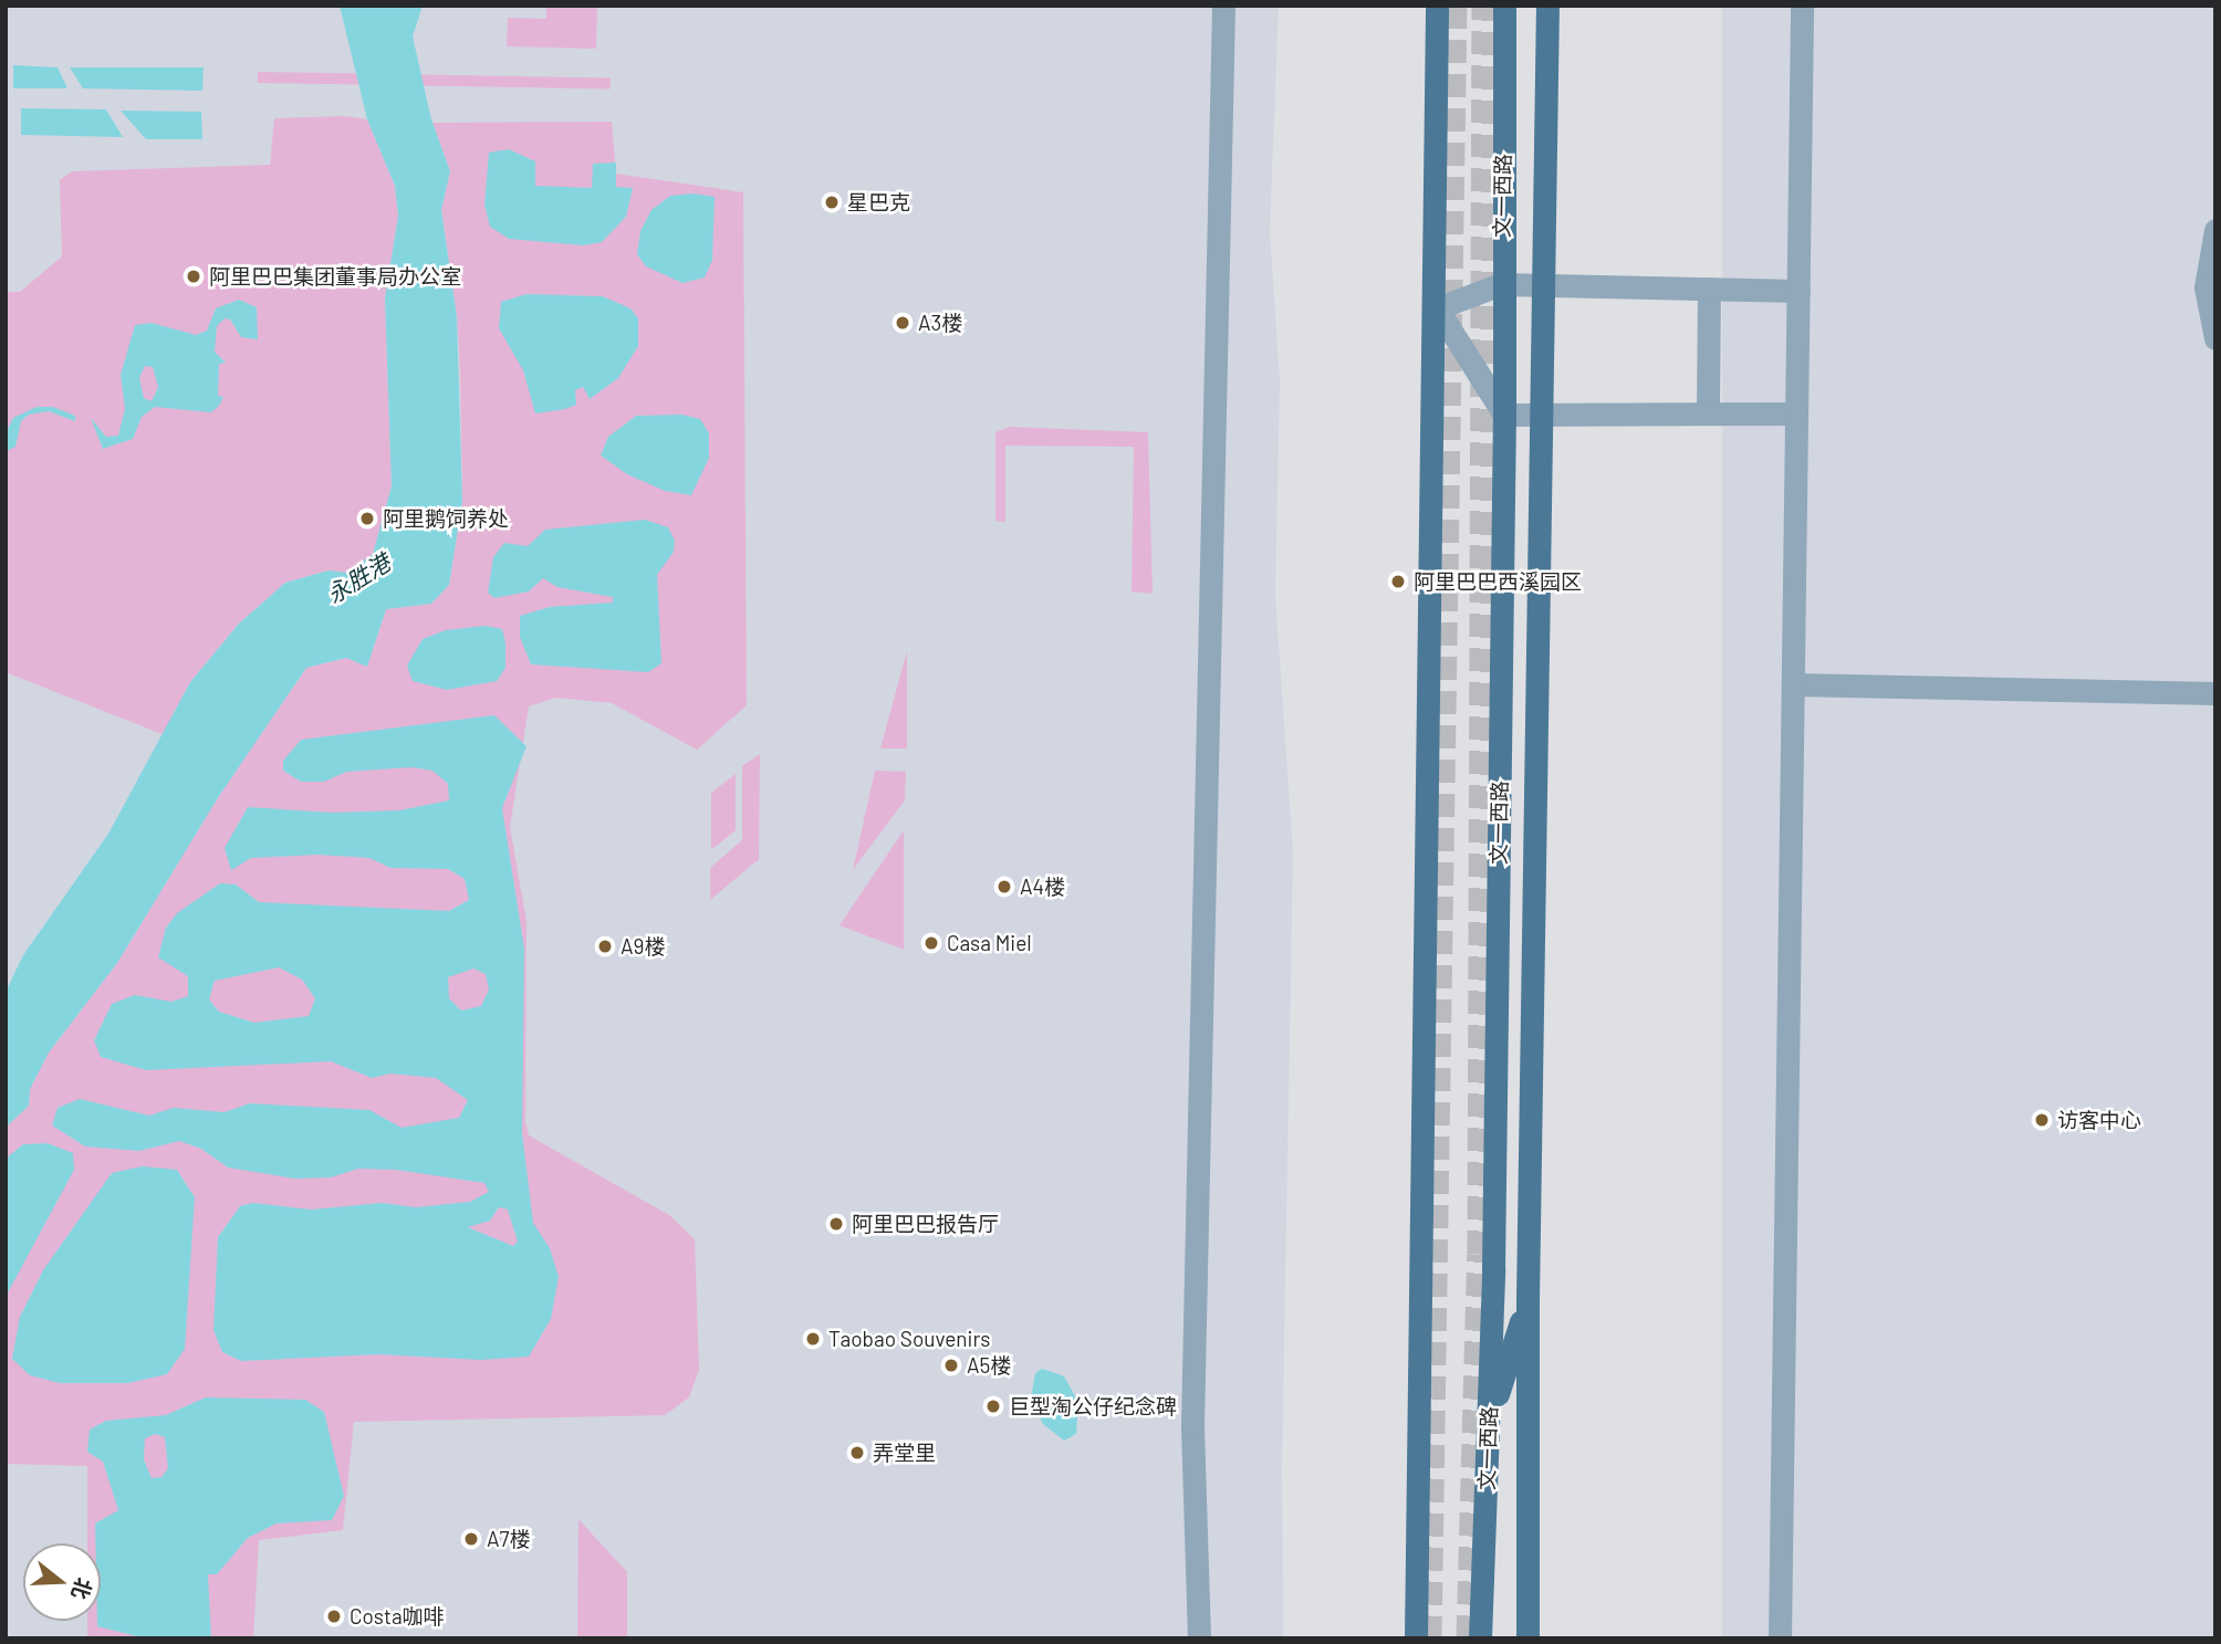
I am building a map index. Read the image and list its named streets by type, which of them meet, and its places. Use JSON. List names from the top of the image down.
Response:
{
  "streets": {
    "main road": ["文一西路"]
  },
  "water": ["永胜港"],
  "places": [
    "星巴克",
    "阿里巴巴集团董事局办公室",
    "A3楼",
    "阿里鹅饲养处",
    "阿里巴巴西溪园区",
    "A4楼",
    "Casa Miel",
    "A9楼",
    "访客中心",
    "阿里巴巴报告厅",
    "Taobao Souvenirs",
    "A5楼",
    "巨型淘公仔纪念碑",
    "弄堂里",
    "A7楼",
    "Costa咖啡"
  ],
  "north": "right"
}
